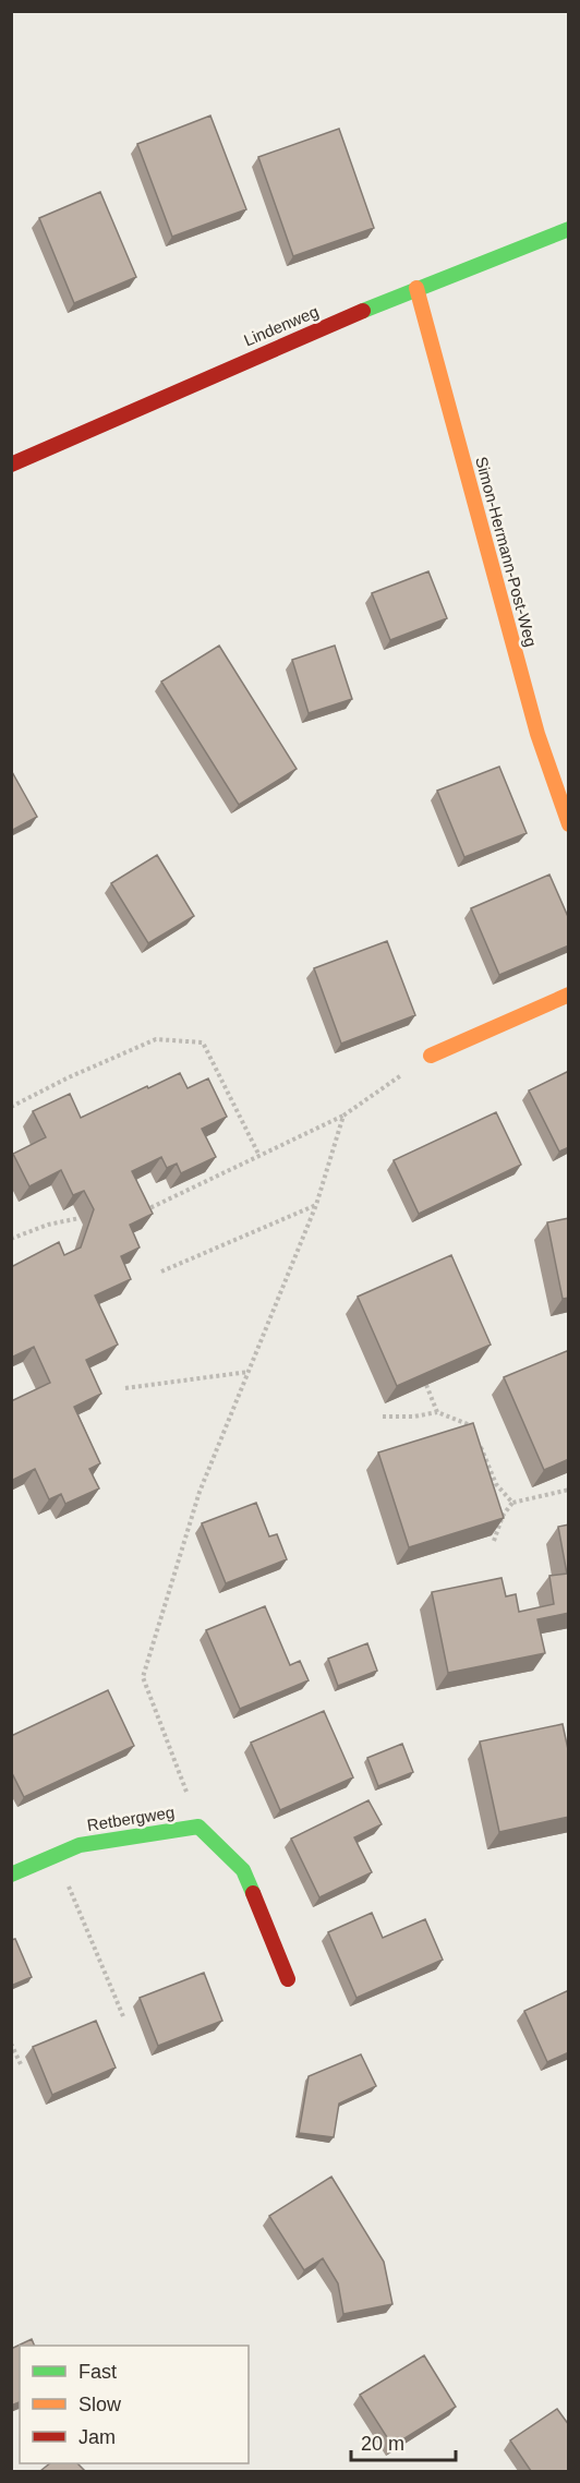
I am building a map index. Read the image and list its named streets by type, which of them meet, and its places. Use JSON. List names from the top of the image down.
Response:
{
  "streets": {
    "street": ["Lindenweg", "Simon-Hermann-Post-Weg", "Retbergweg"]
  },
  "crossings": [
    ["Lindenweg", "Simon-Hermann-Post-Weg"]
  ],
  "legend": ["Fast", "Slow", "Jam"],
  "scale_bar": "20 m"
}
